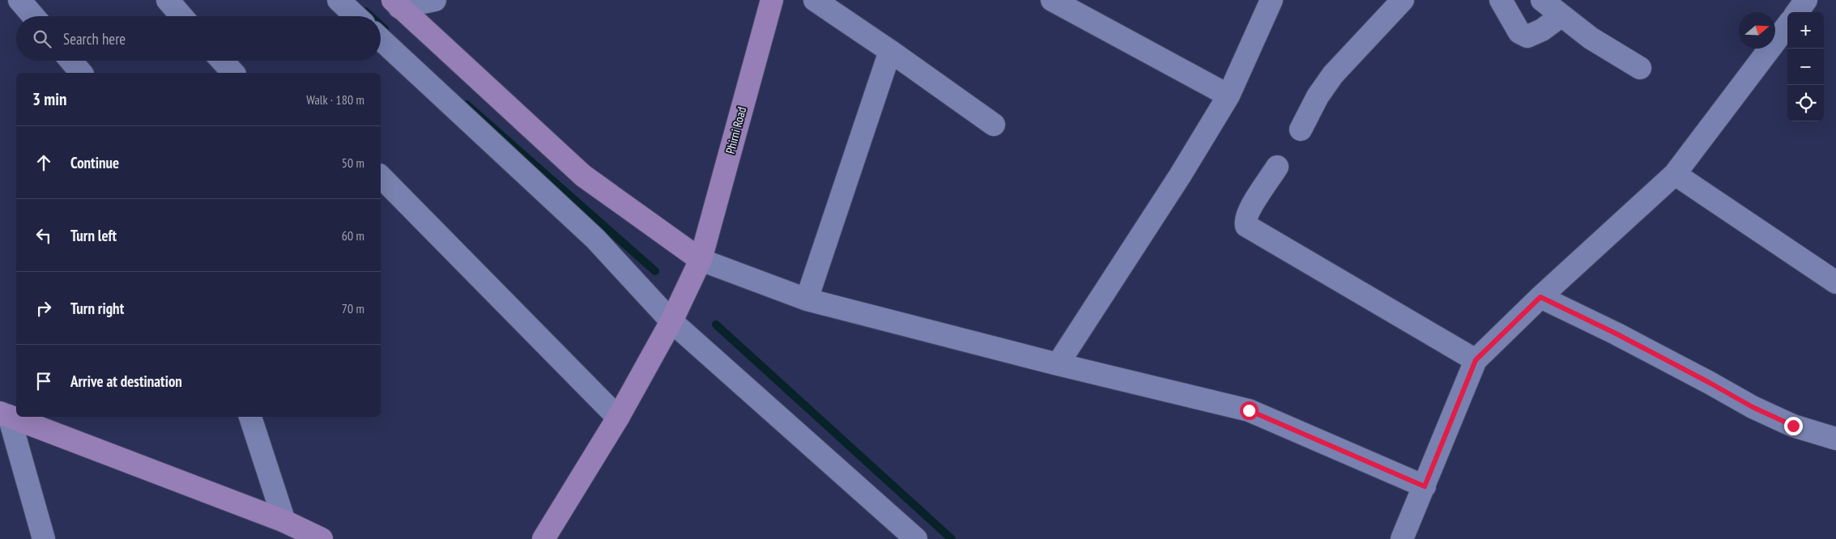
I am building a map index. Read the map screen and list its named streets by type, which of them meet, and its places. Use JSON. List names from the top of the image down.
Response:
{
  "streets": {
    "street": ["Phirni Road"]
  },
  "north": "right",
  "page": {
    "map_buttons": ["+", "−"],
    "search": "Search here",
    "heading": ["3 min", "Walk · 180 m"],
    "list": [
      ["Continue", "50 m"],
      ["Turn left", "60 m"],
      ["Turn right", "70 m"],
      "Arrive at destination"
    ]
  }
}
